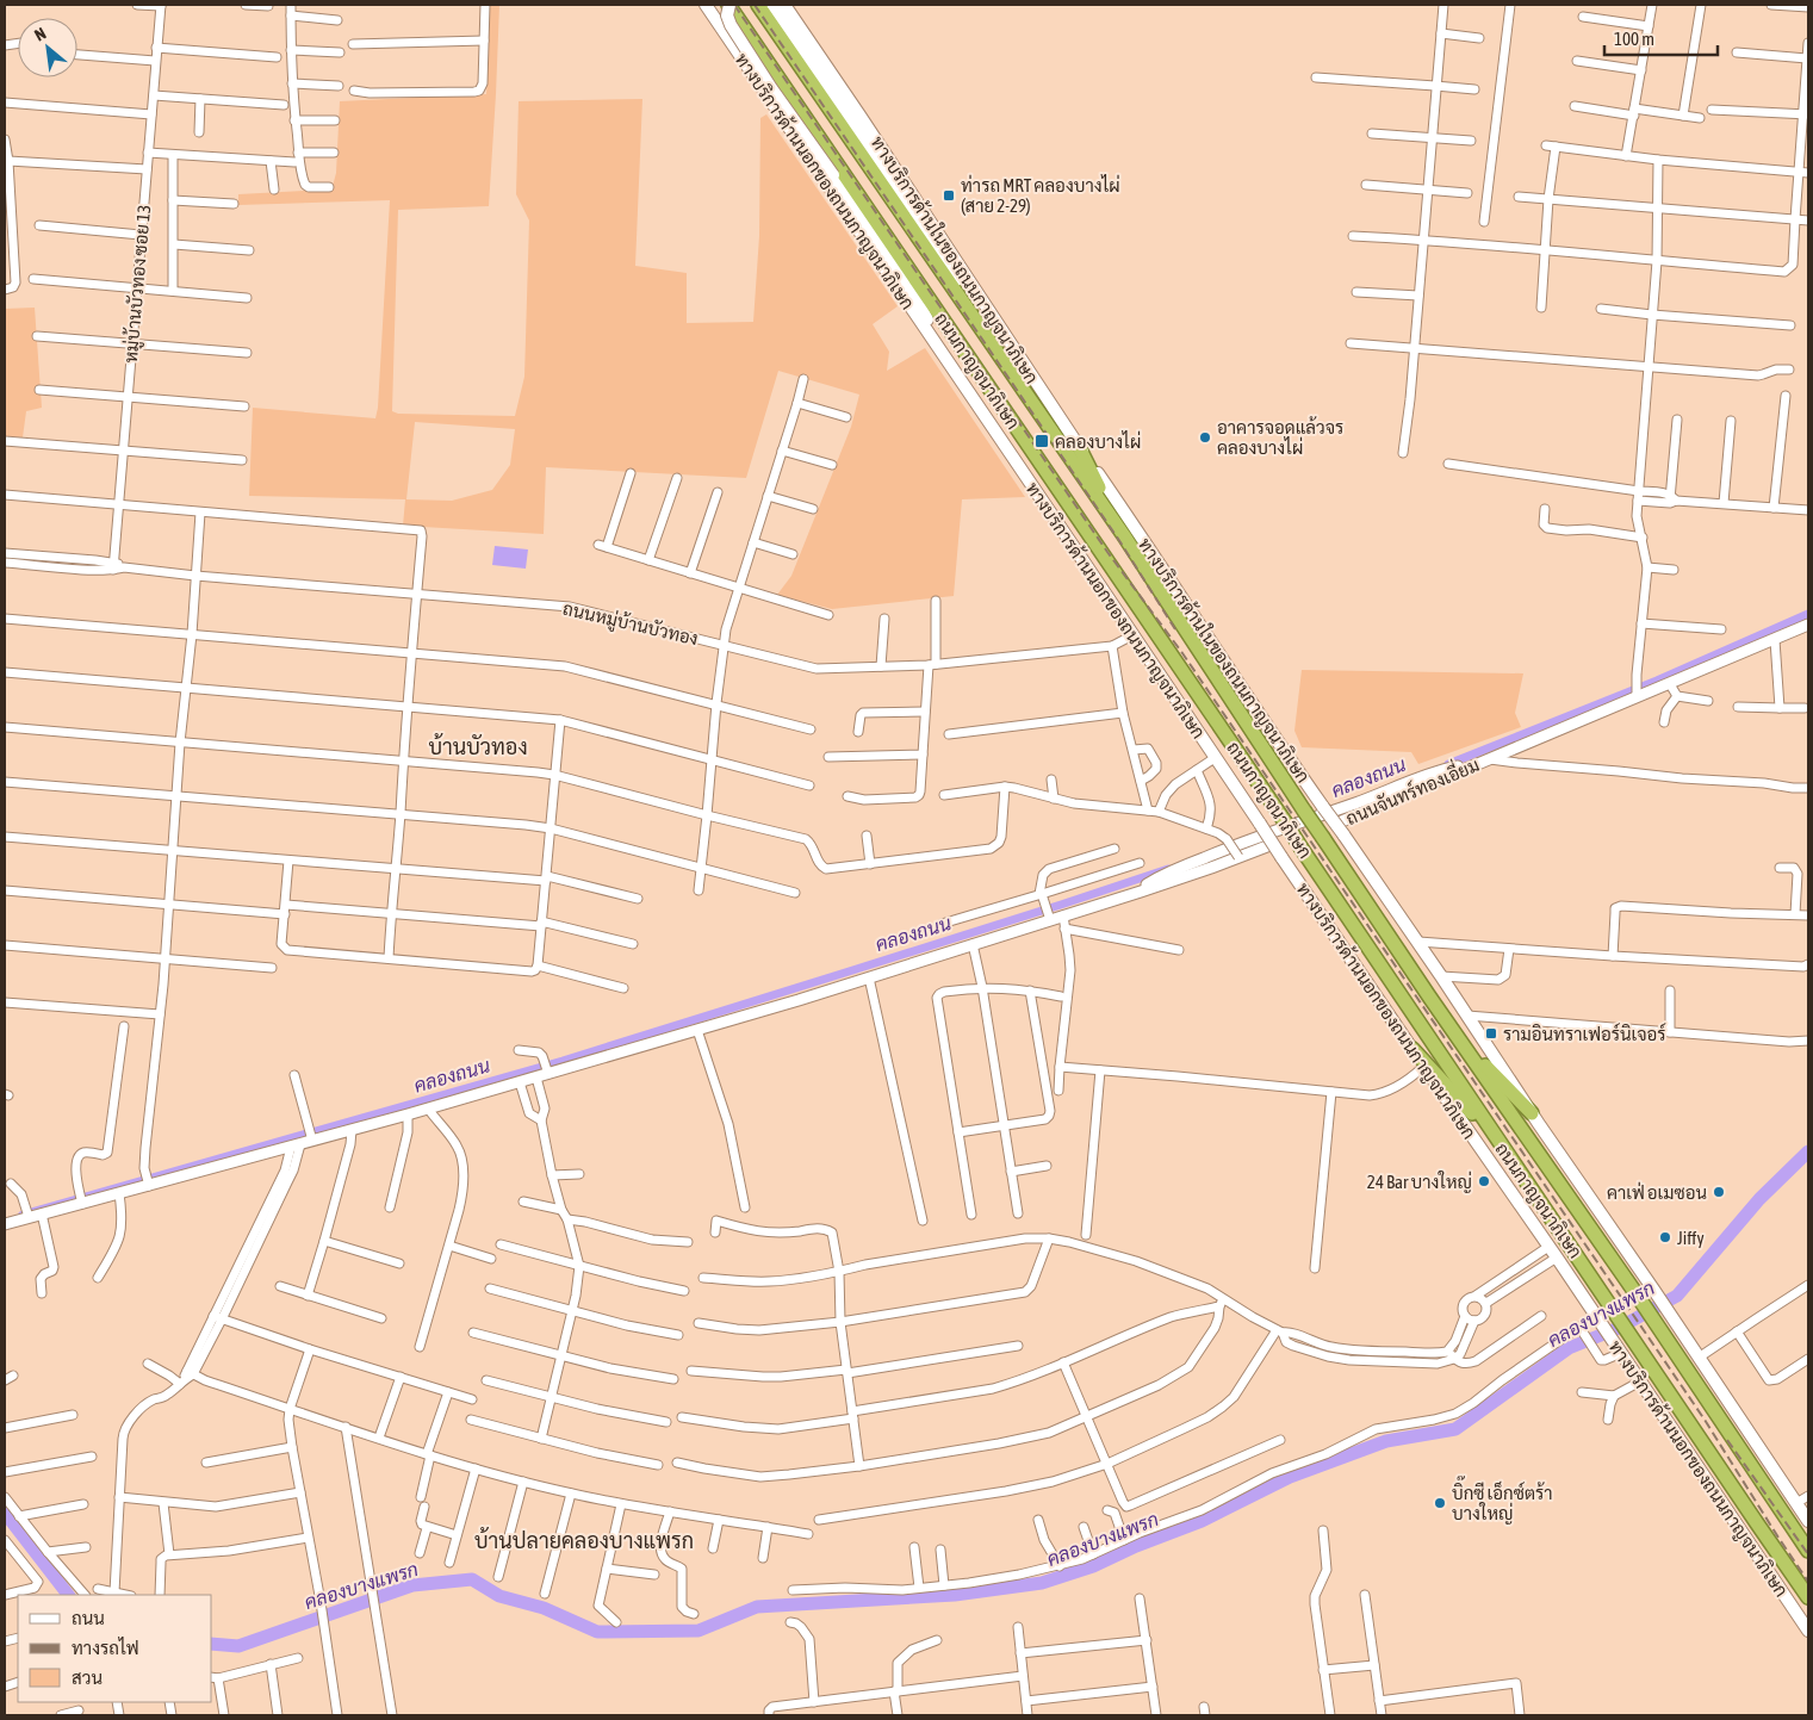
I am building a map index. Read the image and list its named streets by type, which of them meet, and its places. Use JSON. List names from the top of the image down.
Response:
{
  "streets": {
    "highway": ["ถนนกาญจนาภิเษก"],
    "main road": ["ทางบริการด้านนอกของถนนกาญจนาภิเษก", "ทางบริการด้านในของถนนกาญจนาภิเษก"],
    "street": ["หมู่บ้านบัวทอง ซอย 13", "ถนนหมู่บ้านบัวทอง", "ถนนจันทร์ทองเอี่ยม"]
  },
  "crossings": [
    ["ทางบริการด้านนอกของถนนกาญจนาภิเษก", "ถนนหมู่บ้านบัวทอง"],
    ["ทางบริการด้านในของถนนกาญจนาภิเษก", "ถนนจันทร์ทองเอี่ยม"],
    ["หมู่บ้านบัวทอง ซอย 13", "ถนนหมู่บ้านบัวทอง"]
  ],
  "districts": ["บ้านบัวทอง", "บ้านปลายคลองบางแพรก"],
  "water": ["คลองถนน", "คลองบางแพรก"],
  "places": {
    "transit": ["ท่ารถ MRT คลองบางไผ่ (สาย 2-29)", "คลองบางไผ่", "รามอินทราเฟอร์นิเจอร์"],
    "other": [
      "อาคารจอดแล้วจร คลองบางไผ่",
      "24 Bar บางใหญ่",
      "คาเฟ่ อเมซอน",
      "Jiffy",
      "บิ๊กซี เอ็กซ์ตร้า บางใหญ่"
    ]
  },
  "legend": ["ถนน", "ทางรถไฟ", "สวน"],
  "scale_bar": "100 m",
  "north": "top left"
}
